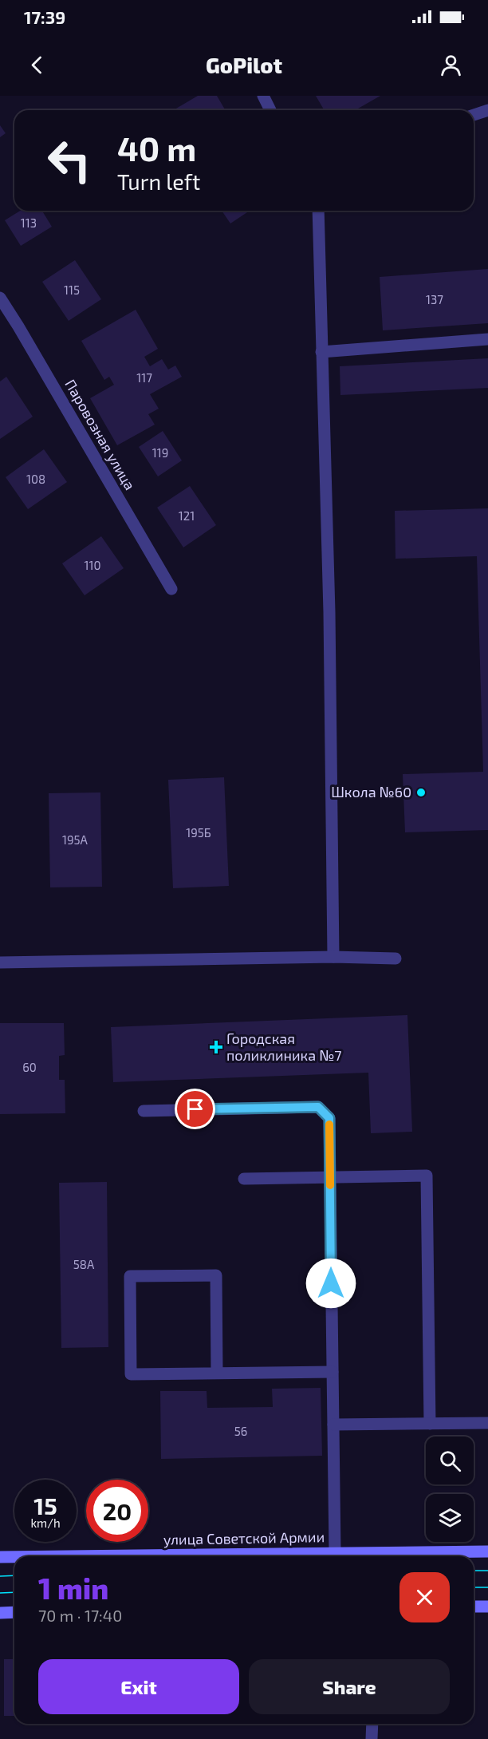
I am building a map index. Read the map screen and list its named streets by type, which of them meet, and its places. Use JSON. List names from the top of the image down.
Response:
{
  "streets": {
    "main road": ["улица Советской Армии"],
    "street": ["Паровозная улица"]
  },
  "places": {
    "other": ["Школа №60"],
    "health": ["Городская поликлиника №7"]
  },
  "house_numbers": [
    "113",
    "115",
    "137",
    "117",
    "119",
    "108",
    "121",
    "110",
    "195Б",
    "195А",
    "60",
    "58А",
    "56"
  ],
  "page": {
    "status": "17:39",
    "header": "GoPilot",
    "turn": ["40 m", "Turn left"],
    "speed": "15 km/h",
    "limit": "20",
    "heading": ["1 min", "70 m · 17:40"],
    "buttons": ["Exit", "Share"]
  }
}
